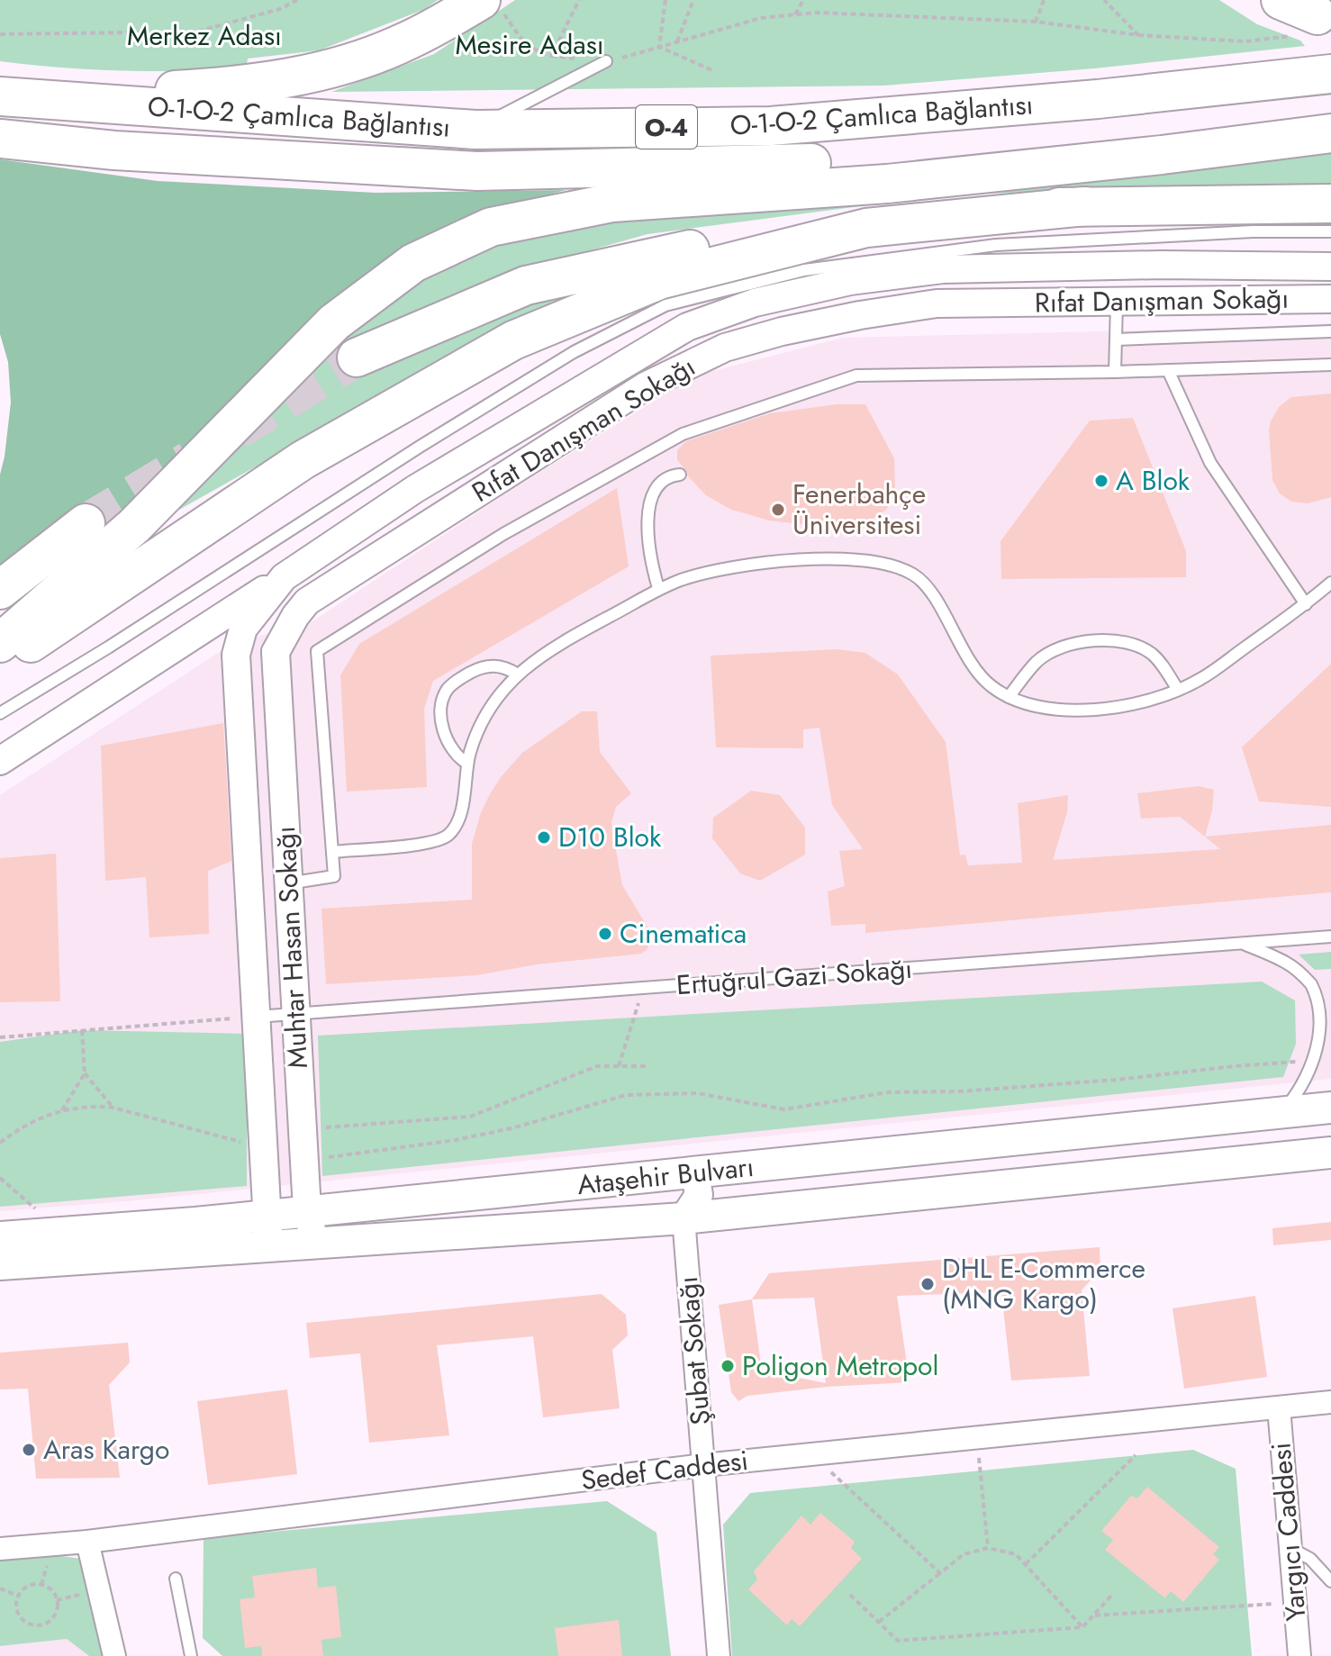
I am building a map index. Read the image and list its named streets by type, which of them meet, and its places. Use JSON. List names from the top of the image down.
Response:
{
  "streets": {
    "highway": ["O-1-O-2 Çamlıca Bağlantısı", "O-4"],
    "main road": ["Ataşehir Bulvarı"],
    "street": [
      "Rıfat Danışman Sokağı",
      "Muhtar Hasan Sokağı",
      "Şubat Sokağı",
      "Sedef Caddesi",
      "Yargıcı Caddesi"
    ],
    "lane": ["Ertuğrul Gazi Sokağı"]
  },
  "crossings": [
    ["Rıfat Danışman Sokağı", "Muhtar Hasan Sokağı"],
    ["Muhtar Hasan Sokağı", "Ertuğrul Gazi Sokağı"],
    ["Muhtar Hasan Sokağı", "Ataşehir Bulvarı"],
    ["Ataşehir Bulvarı", "Şubat Sokağı"],
    ["Şubat Sokağı", "Sedef Caddesi"],
    ["Sedef Caddesi", "Yargıcı Caddesi"]
  ],
  "parks": ["Merkez Adası", "Mesire Adası"],
  "places": [
    "A Blok",
    "Fenerbahçe Üniversitesi",
    "D10 Blok",
    "Cinematica",
    "DHL E-Commerce (MNG Kargo)",
    "Poligon Metropol",
    "Aras Kargo"
  ]
}
